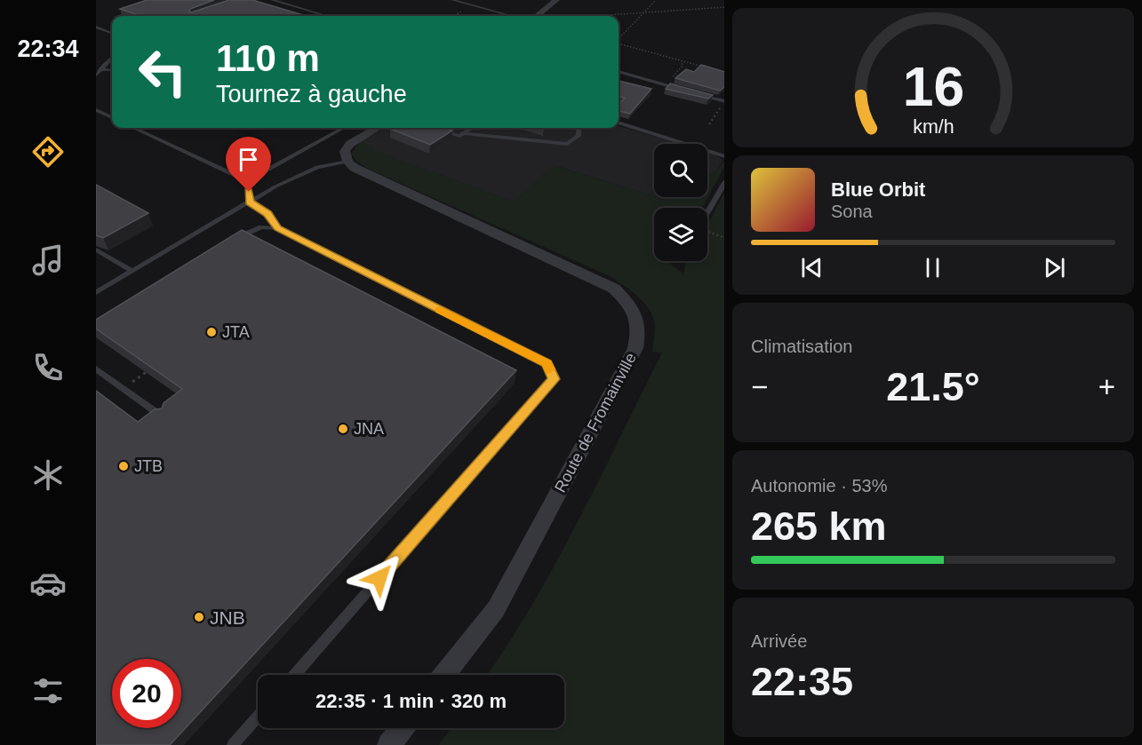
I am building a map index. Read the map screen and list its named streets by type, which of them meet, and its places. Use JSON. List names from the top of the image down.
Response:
{
  "streets": {
    "street": ["Route de Fromainville"]
  },
  "places": [
    "JTA",
    "JNA",
    "JTB",
    "JNB"
  ],
  "page": {
    "tabs": "22:34",
    "turn": ["110 m", "Tournez à gauche"],
    "song": ["Blue Orbit", "Sona"],
    "tile": [
      "Climatisation",
      ["Autonomie · 53%", "265 km"],
      ["Arrivée", "22:35"]
    ],
    "heat": ["−", "21.5°", "+"],
    "limit": "20",
    "trip": "22:35 · 1 min · 320 m",
    "gauge": ["16", "km/h"]
  }
}
